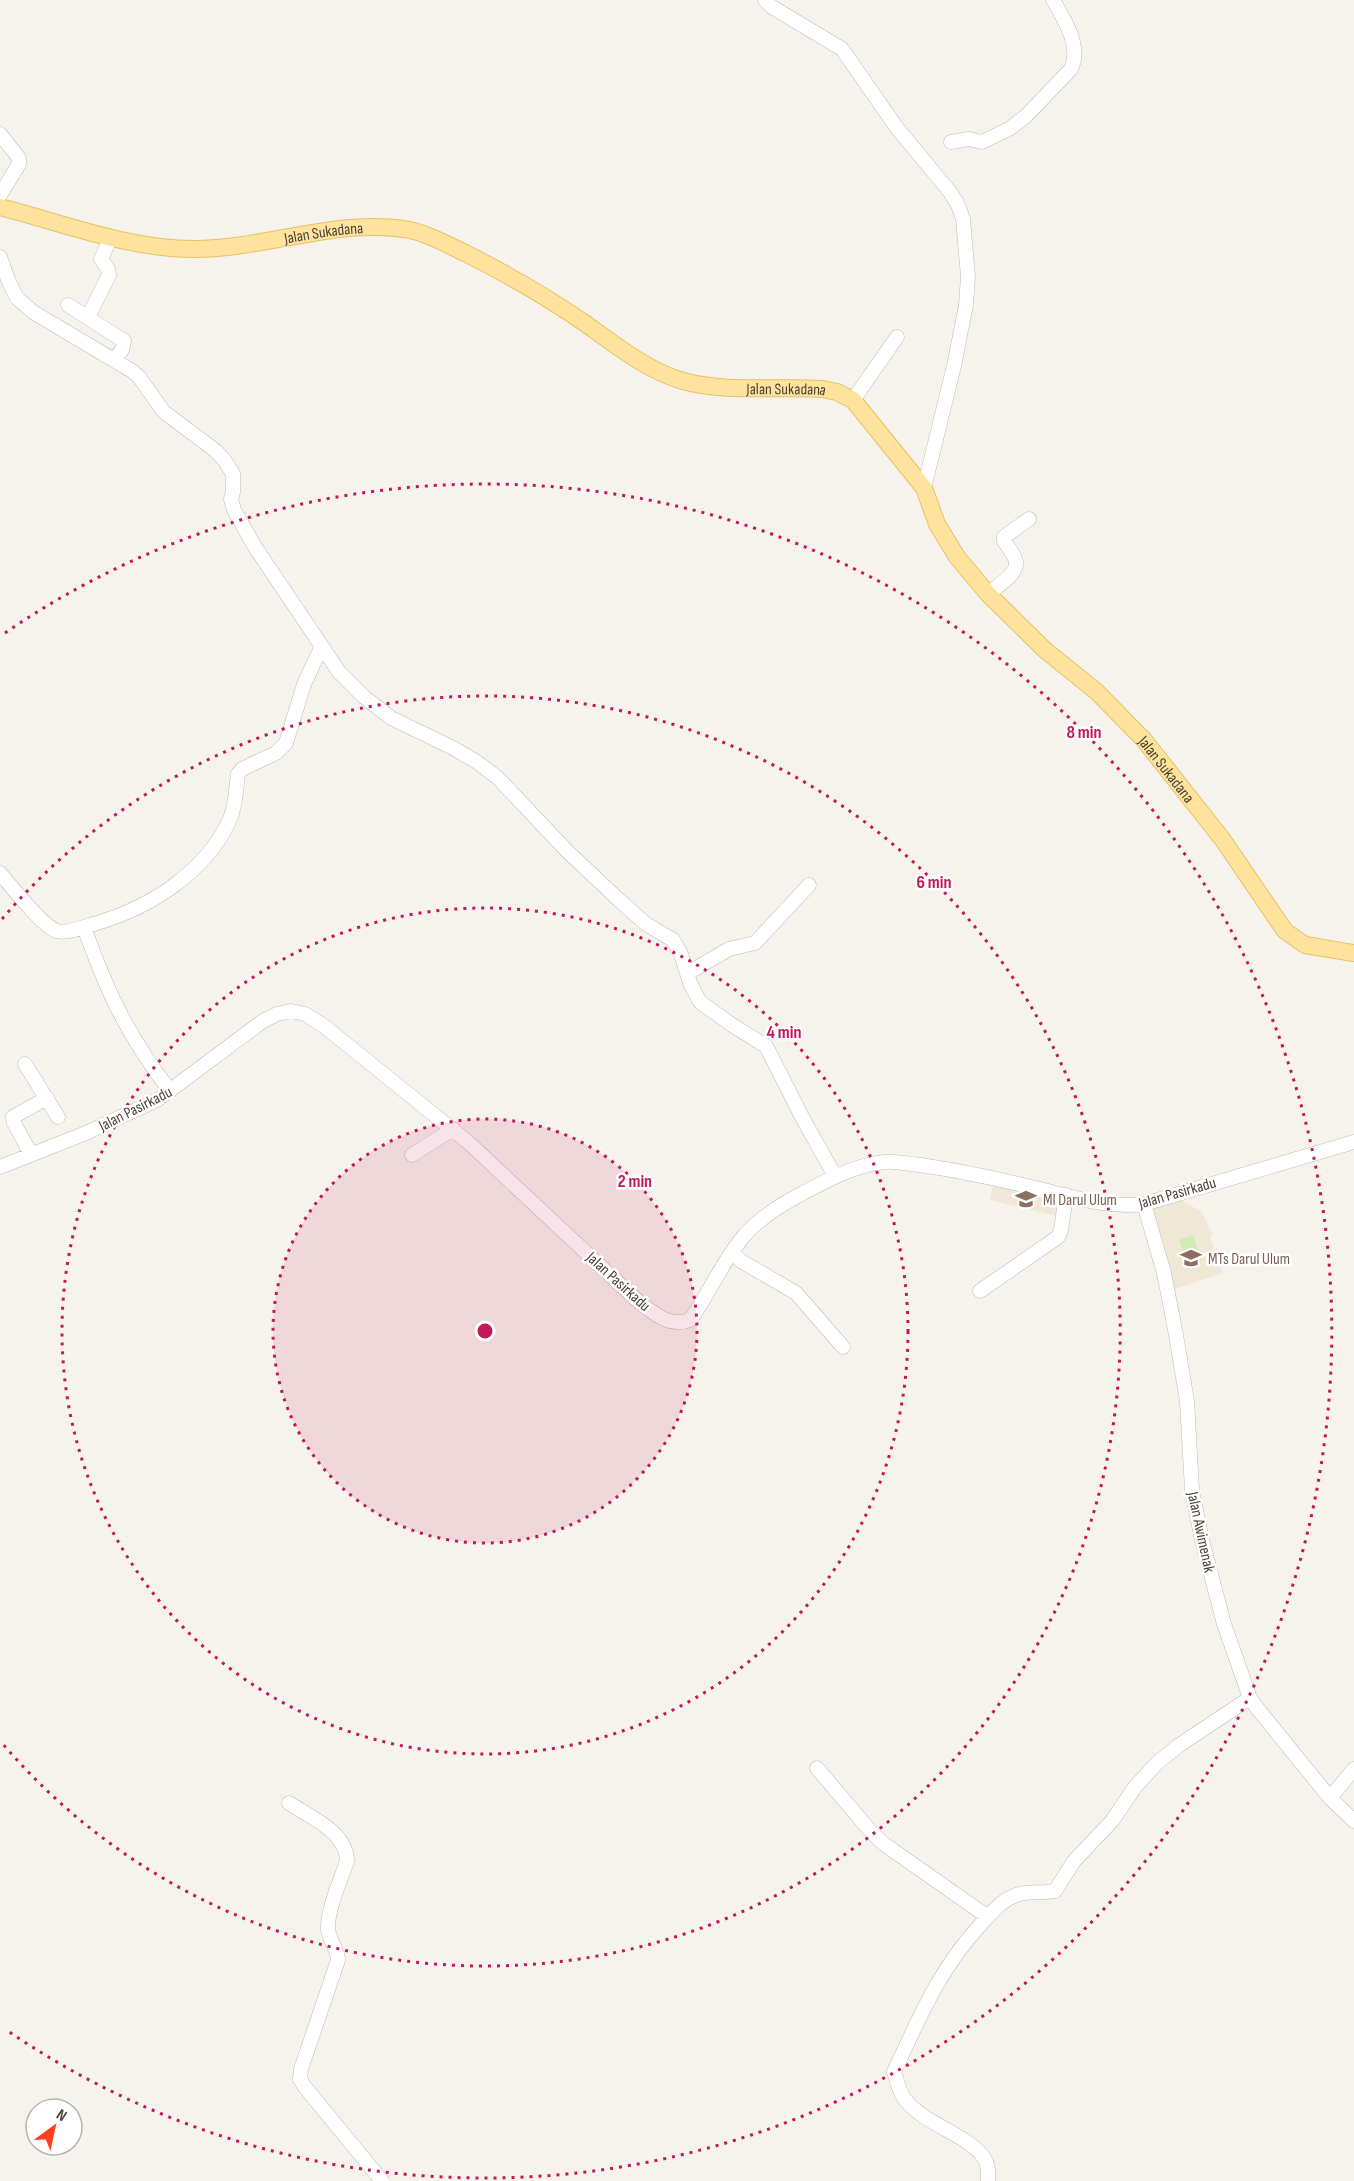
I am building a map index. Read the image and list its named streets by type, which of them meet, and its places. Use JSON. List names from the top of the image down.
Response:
{
  "streets": {
    "main road": ["Jalan Sukadana"],
    "street": ["Jalan Pasirkadu", "Jalan Awimenak"]
  },
  "crossings": [
    ["Jalan Pasirkadu", "Jalan Awimenak"]
  ],
  "places": {
    "school or university": ["MI Darul Ulum", "MTs Darul Ulum"]
  },
  "north": "top right",
  "rings": [
    "8 min",
    "6 min",
    "4 min",
    "2 min"
  ]
}
